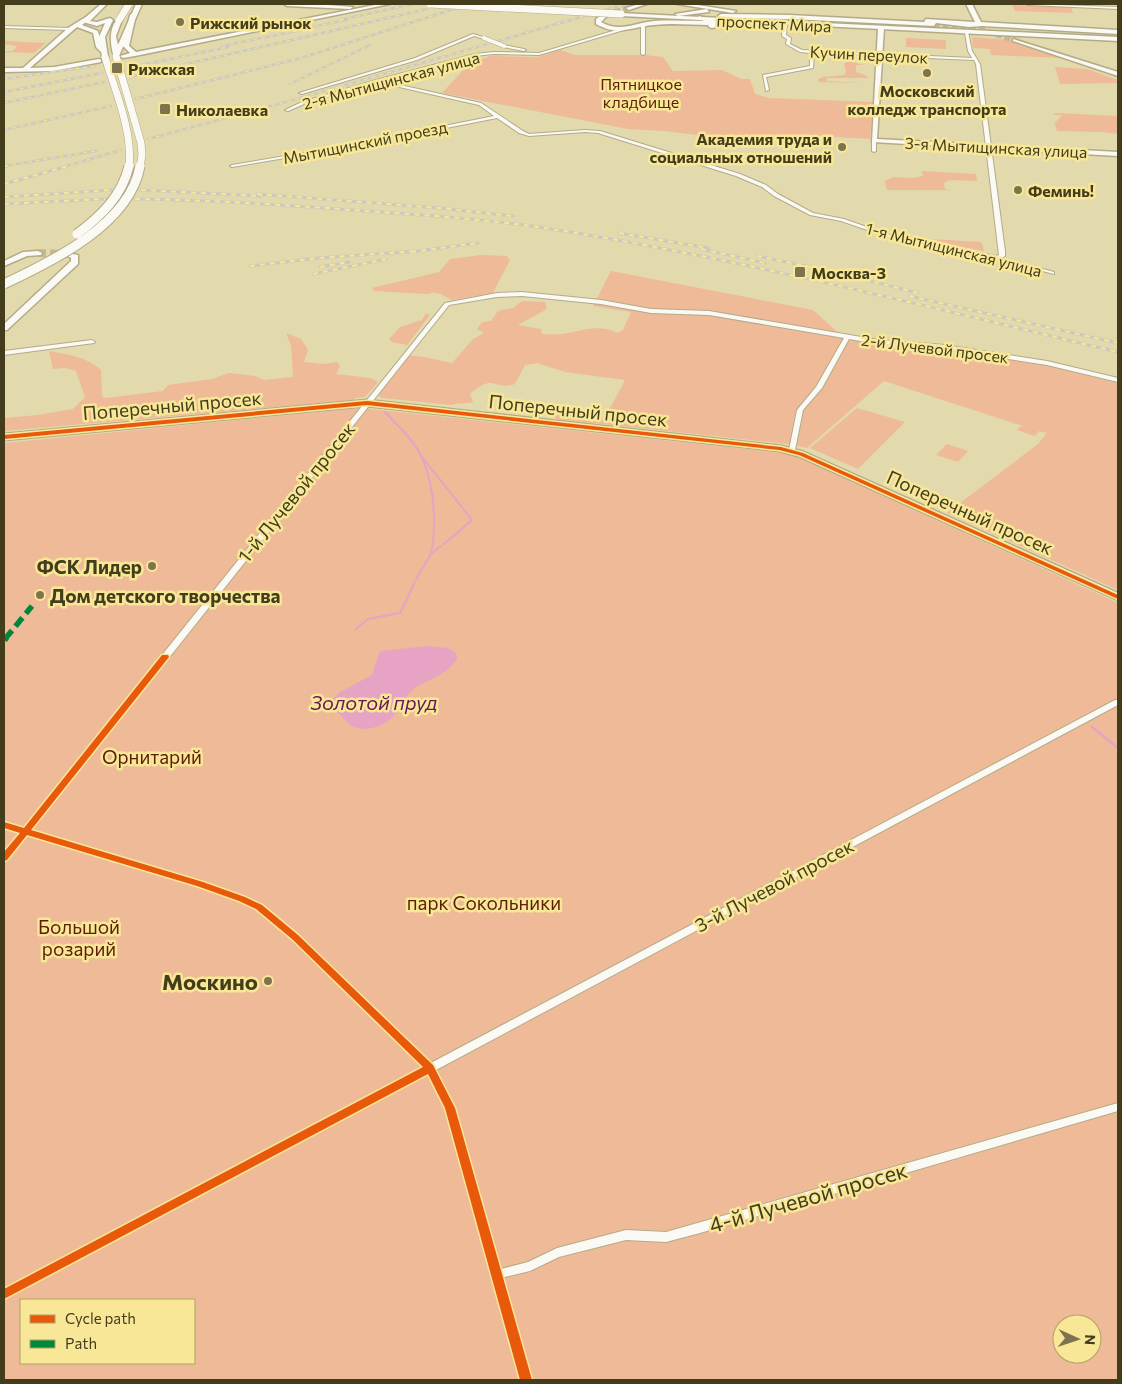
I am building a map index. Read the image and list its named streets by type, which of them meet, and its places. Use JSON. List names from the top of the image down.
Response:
{
  "streets": {
    "main road": ["проспект Мира"],
    "street": [
      "Кучин переулок",
      "2-я Мытищинская улица",
      "Мытищинский проезд",
      "3-я Мытищинская улица",
      "1-я Мытищинская улица",
      "2-й Лучевой просек",
      "Поперечный просек",
      "1-й Лучевой просек",
      "3-й Лучевой просек",
      "4-й Лучевой просек"
    ]
  },
  "crossings": [
    ["проспект Мира", "Кучин переулок"],
    ["проспект Мира", "2-я Мытищинская улица"],
    ["2-я Мытищинская улица", "1-я Мытищинская улица"],
    ["Мытищинский проезд", "1-я Мытищинская улица"],
    ["2-й Лучевой просек", "Поперечный просек"],
    ["2-й Лучевой просек", "1-й Лучевой просек"],
    ["Поперечный просек", "1-й Лучевой просек"]
  ],
  "water": ["Золотой пруд"],
  "parks": [
    "Пятницкое кладбище",
    "Орнитарий",
    "парк Сокольники",
    "Большой розарий"
  ],
  "places": {
    "other": [
      "Рижский рынок",
      "Московский колледж транспорта",
      "Академия труда и социальных отношений",
      "Феминь!",
      "ФСК Лидер",
      "Дом детского творчества",
      "Москино"
    ],
    "transit": ["Рижская", "Николаевка", "Москва-3"]
  },
  "legend": ["Cycle path", "Path"],
  "north": "right"
}
